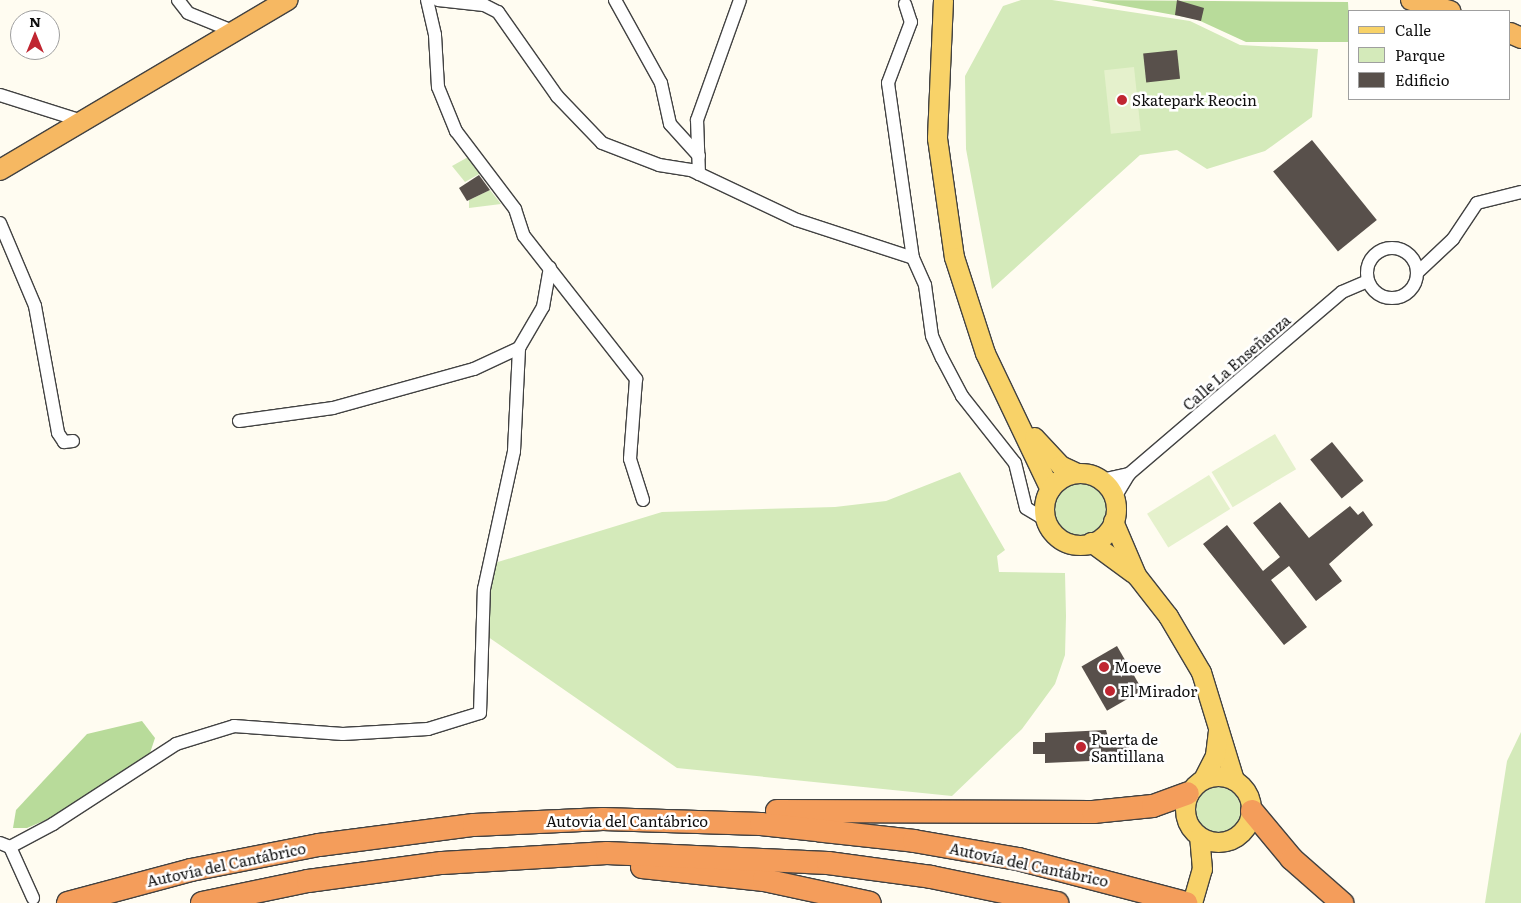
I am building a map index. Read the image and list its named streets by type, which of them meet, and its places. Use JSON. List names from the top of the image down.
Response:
{
  "streets": {
    "highway": ["Autovía del Cantábrico"],
    "street": ["Calle La Enseñanza"]
  },
  "places": [
    "Skatepark Reocin",
    "Moeve",
    "El Mirador",
    "Puerta de Santillana"
  ],
  "legend": ["Calle", "Parque", "Edificio"],
  "north": "top"
}
